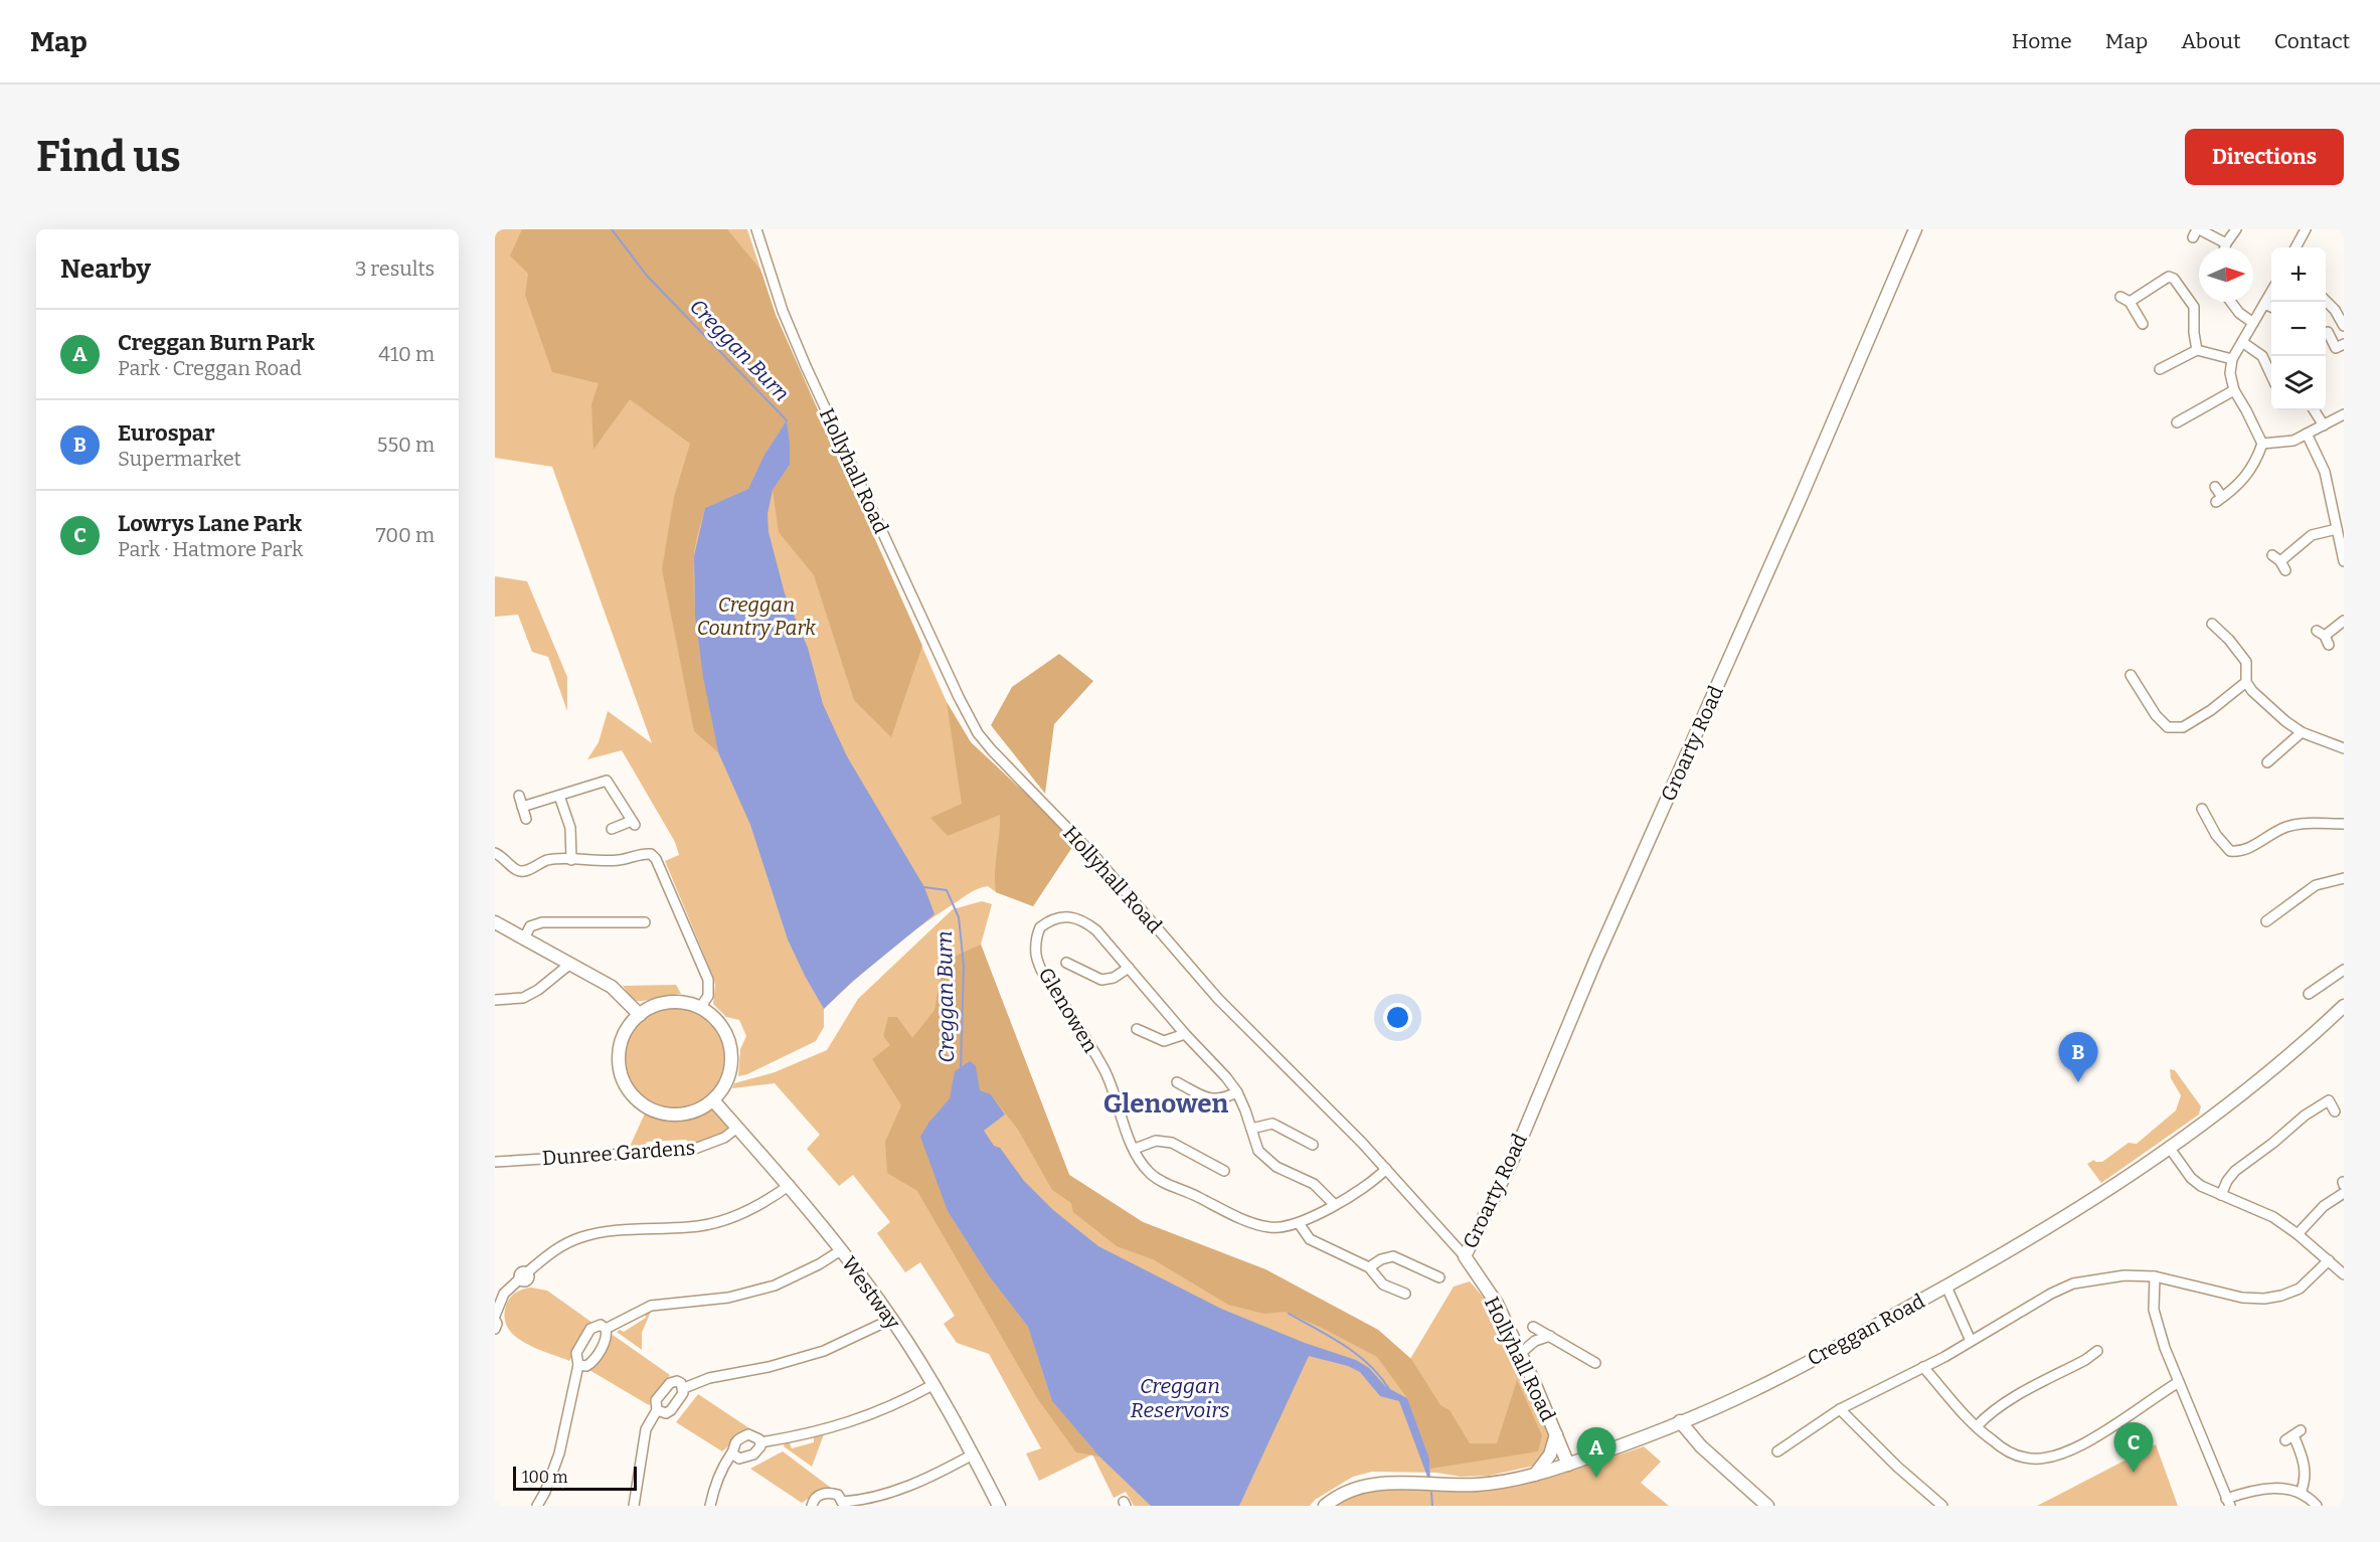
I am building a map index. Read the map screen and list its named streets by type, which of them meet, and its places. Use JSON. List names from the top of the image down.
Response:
{
  "streets": {
    "street": [
      "Hollyhall Road",
      "Groarty Road",
      "Glenowen",
      "Dunree Gardens",
      "Westway",
      "Creggan Road"
    ]
  },
  "crossings": [
    ["Hollyhall Road", "Groarty Road"],
    ["Hollyhall Road", "Glenowen"],
    ["Hollyhall Road", "Creggan Road"],
    ["Dunree Gardens", "Westway"]
  ],
  "districts": ["Glenowen"],
  "water": ["Creggan Burn", "Creggan Reservoirs"],
  "parks": ["Creggan Country Park"],
  "scale_bar": "100 m",
  "north": "right",
  "page": {
    "header": "Map",
    "nav": [
      "Home",
      "Map",
      "About",
      "Contact"
    ],
    "buttons": "Directions",
    "title": "Find us",
    "heading": ["Nearby", "3 results"],
    "map_buttons": ["+", "−"],
    "list": [
      {
        "mark": "A",
        "name": "Creggan Burn Park",
        "note": "Park · Creggan Road",
        "value": "410 m"
      },
      {
        "mark": "B",
        "name": "Eurospar",
        "note": "Supermarket",
        "value": "550 m"
      },
      {
        "mark": "C",
        "name": "Lowrys Lane Park",
        "note": "Park · Hatmore Park",
        "value": "700 m"
      }
    ],
    "pins": ["B", "C", "A"],
    "scale": "100 m"
  }
}
